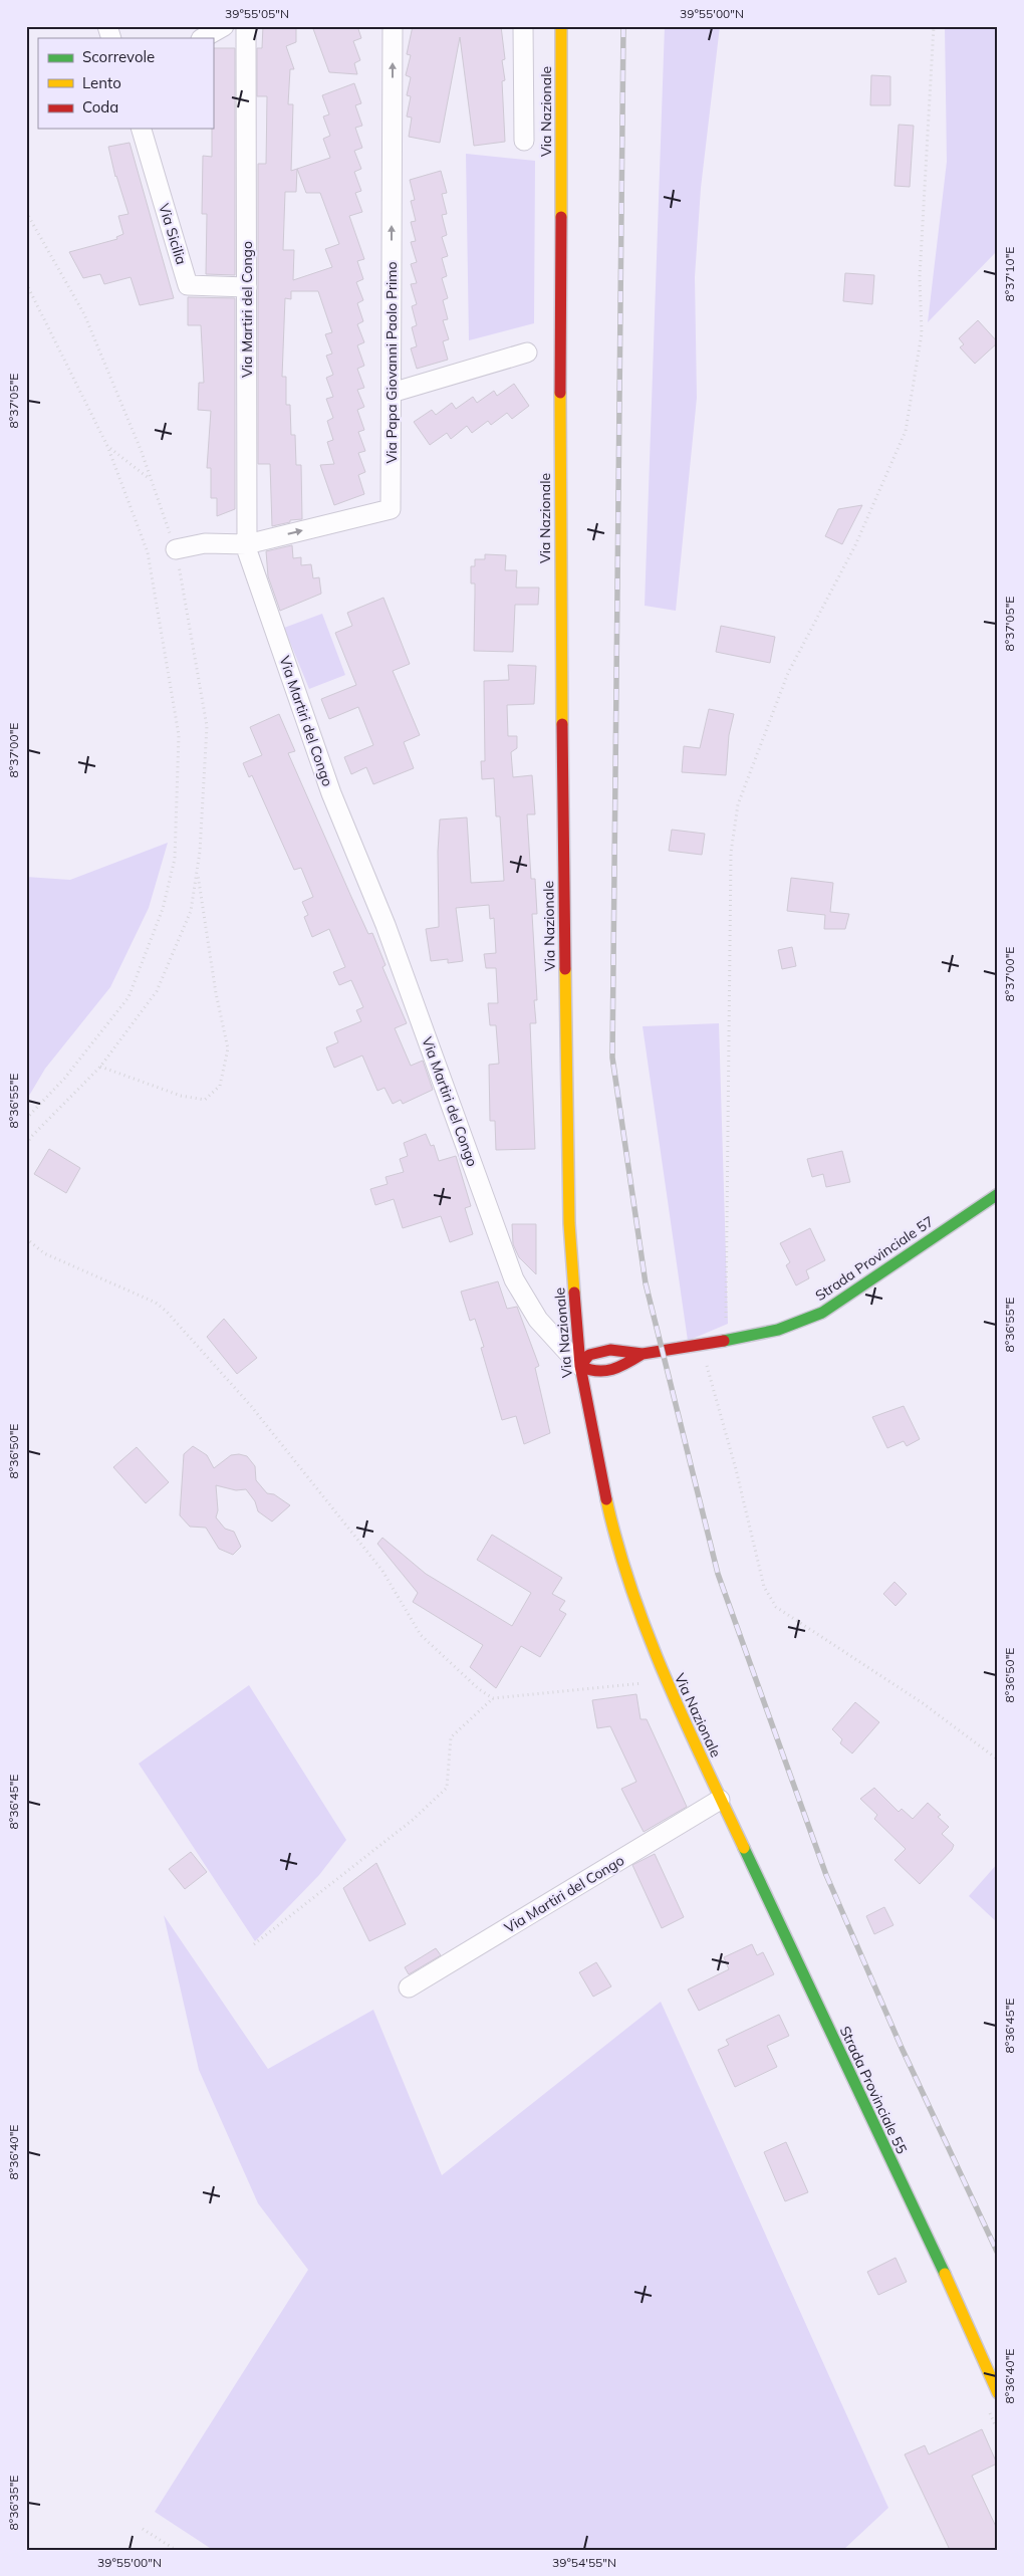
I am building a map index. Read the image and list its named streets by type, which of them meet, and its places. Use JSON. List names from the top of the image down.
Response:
{
  "streets": {
    "main road": ["Via Nazionale", "Strada Provinciale 57", "Strada Provinciale 55"],
    "street": ["Via Sicilia", "Via Martiri del Congo", "Via Papa Giovanni Paolo Primo"]
  },
  "crossings": [
    ["Via Nazionale", "Via Martiri del Congo"],
    ["Via Nazionale", "Strada Provinciale 57"],
    ["Via Nazionale", "Strada Provinciale 55"],
    ["Via Sicilia", "Via Martiri del Congo"],
    ["Via Martiri del Congo", "Via Papa Giovanni Paolo Primo"],
    ["Via Martiri del Congo", "Strada Provinciale 57"],
    ["Via Martiri del Congo", "Strada Provinciale 55"]
  ],
  "one_way": ["Via Papa Giovanni Paolo Primo"],
  "legend": ["Scorrevole", "Lento", "Coda"],
  "coordinates": [
    "39°55'05\"N",
    "39°55'00\"N",
    "8°37'10\"E",
    "8°37'05\"E",
    "8°37'00\"E",
    "8°36'55\"E",
    "8°36'50\"E",
    "8°36'45\"E",
    "8°36'40\"E",
    "8°36'35\"E",
    "39°54'55\"N"
  ]
}
